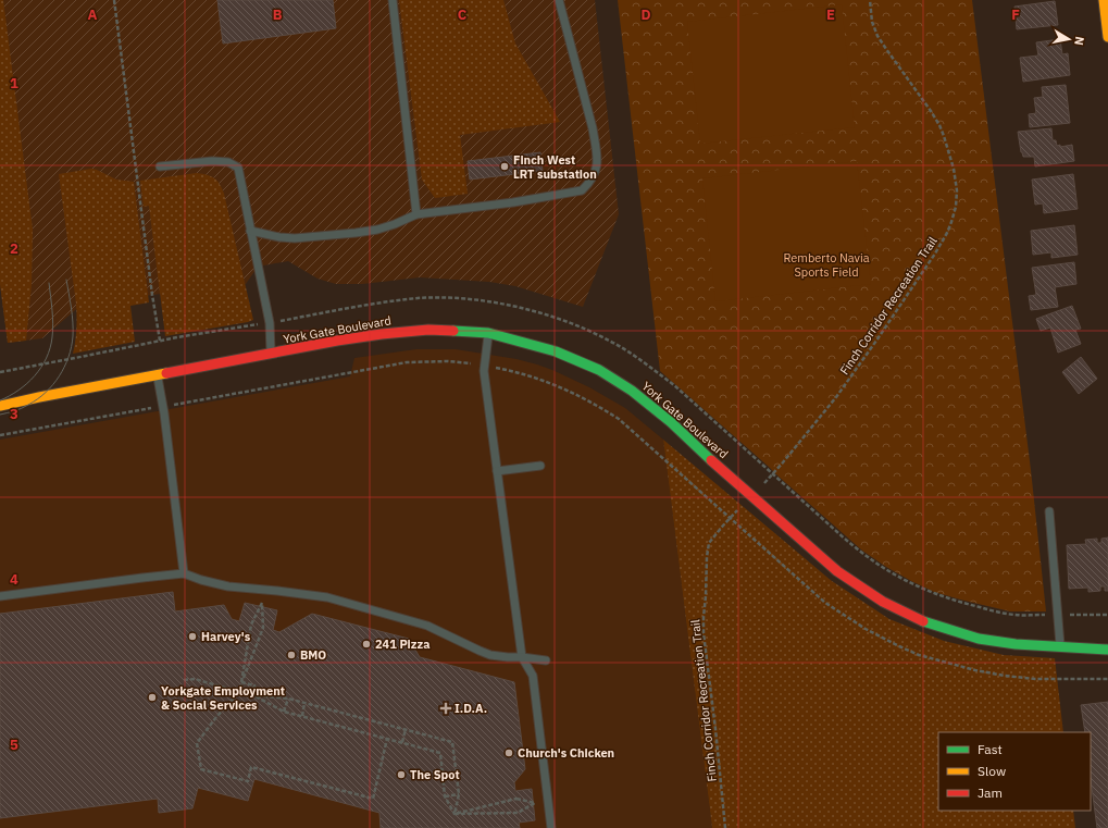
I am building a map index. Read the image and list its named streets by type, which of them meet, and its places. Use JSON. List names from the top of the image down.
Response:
{
  "streets": {
    "street": ["York Gate Boulevard"],
    "path": ["Finch Corridor Recreation Trail"]
  },
  "parks": ["Remberto Navia Sports Field"],
  "places": {
    "other": [
      "Finch West LRT substation",
      "Harvey's",
      "241 Pizza",
      "BMO",
      "Yorkgate Employment & Social Services",
      "Church's Chicken",
      "The Spot"
    ],
    "health": ["I.D.A."]
  },
  "legend": ["Fast", "Slow", "Jam"],
  "north": "right",
  "grid": {
    "columns": [
      "A",
      "B",
      "C",
      "D",
      "E",
      "F"
    ],
    "rows": [
      "1",
      "2",
      "3",
      "4",
      "5"
    ]
  }
}
